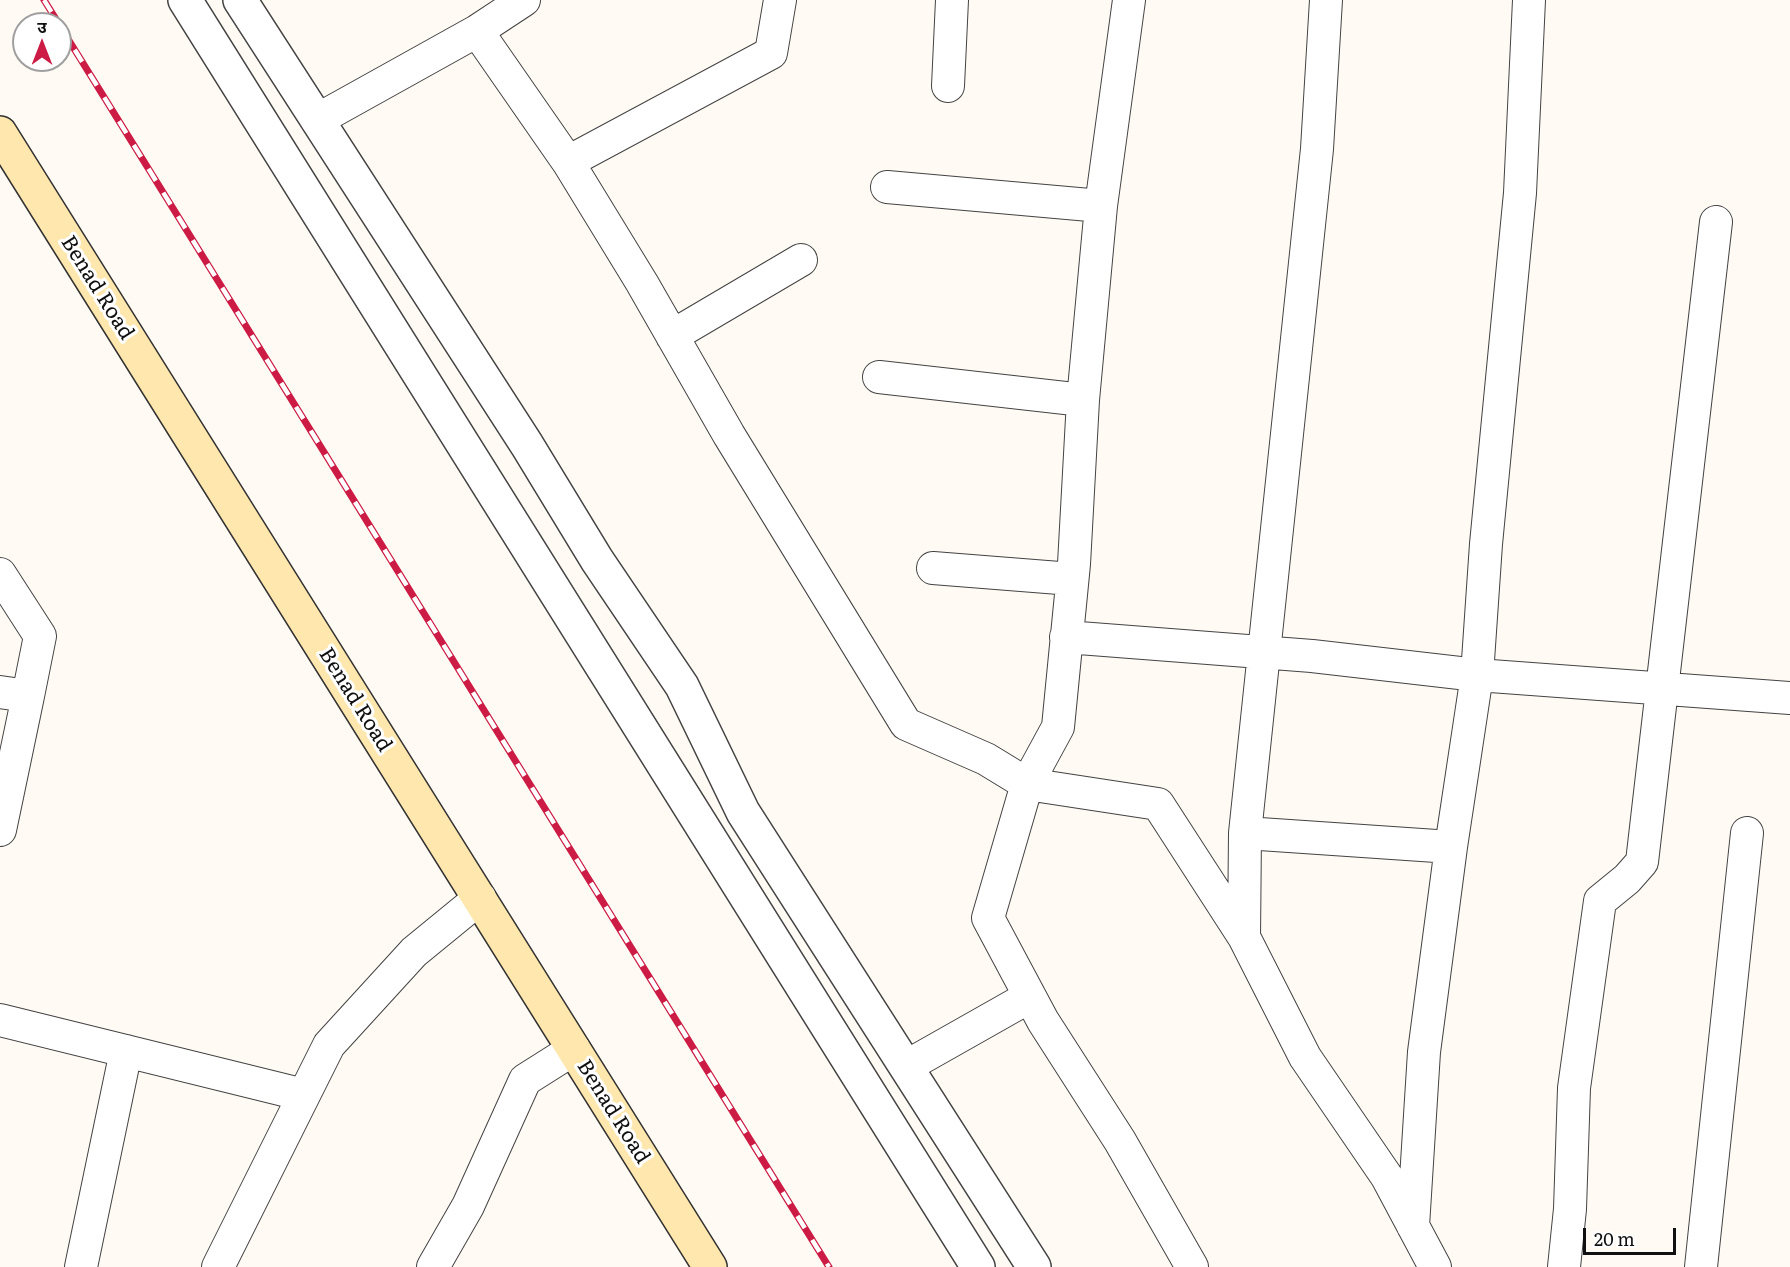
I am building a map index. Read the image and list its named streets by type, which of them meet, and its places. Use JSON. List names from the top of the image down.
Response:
{
  "streets": {
    "main road": ["Benad Road"]
  },
  "scale_bar": "20 m",
  "north": "top"
}
